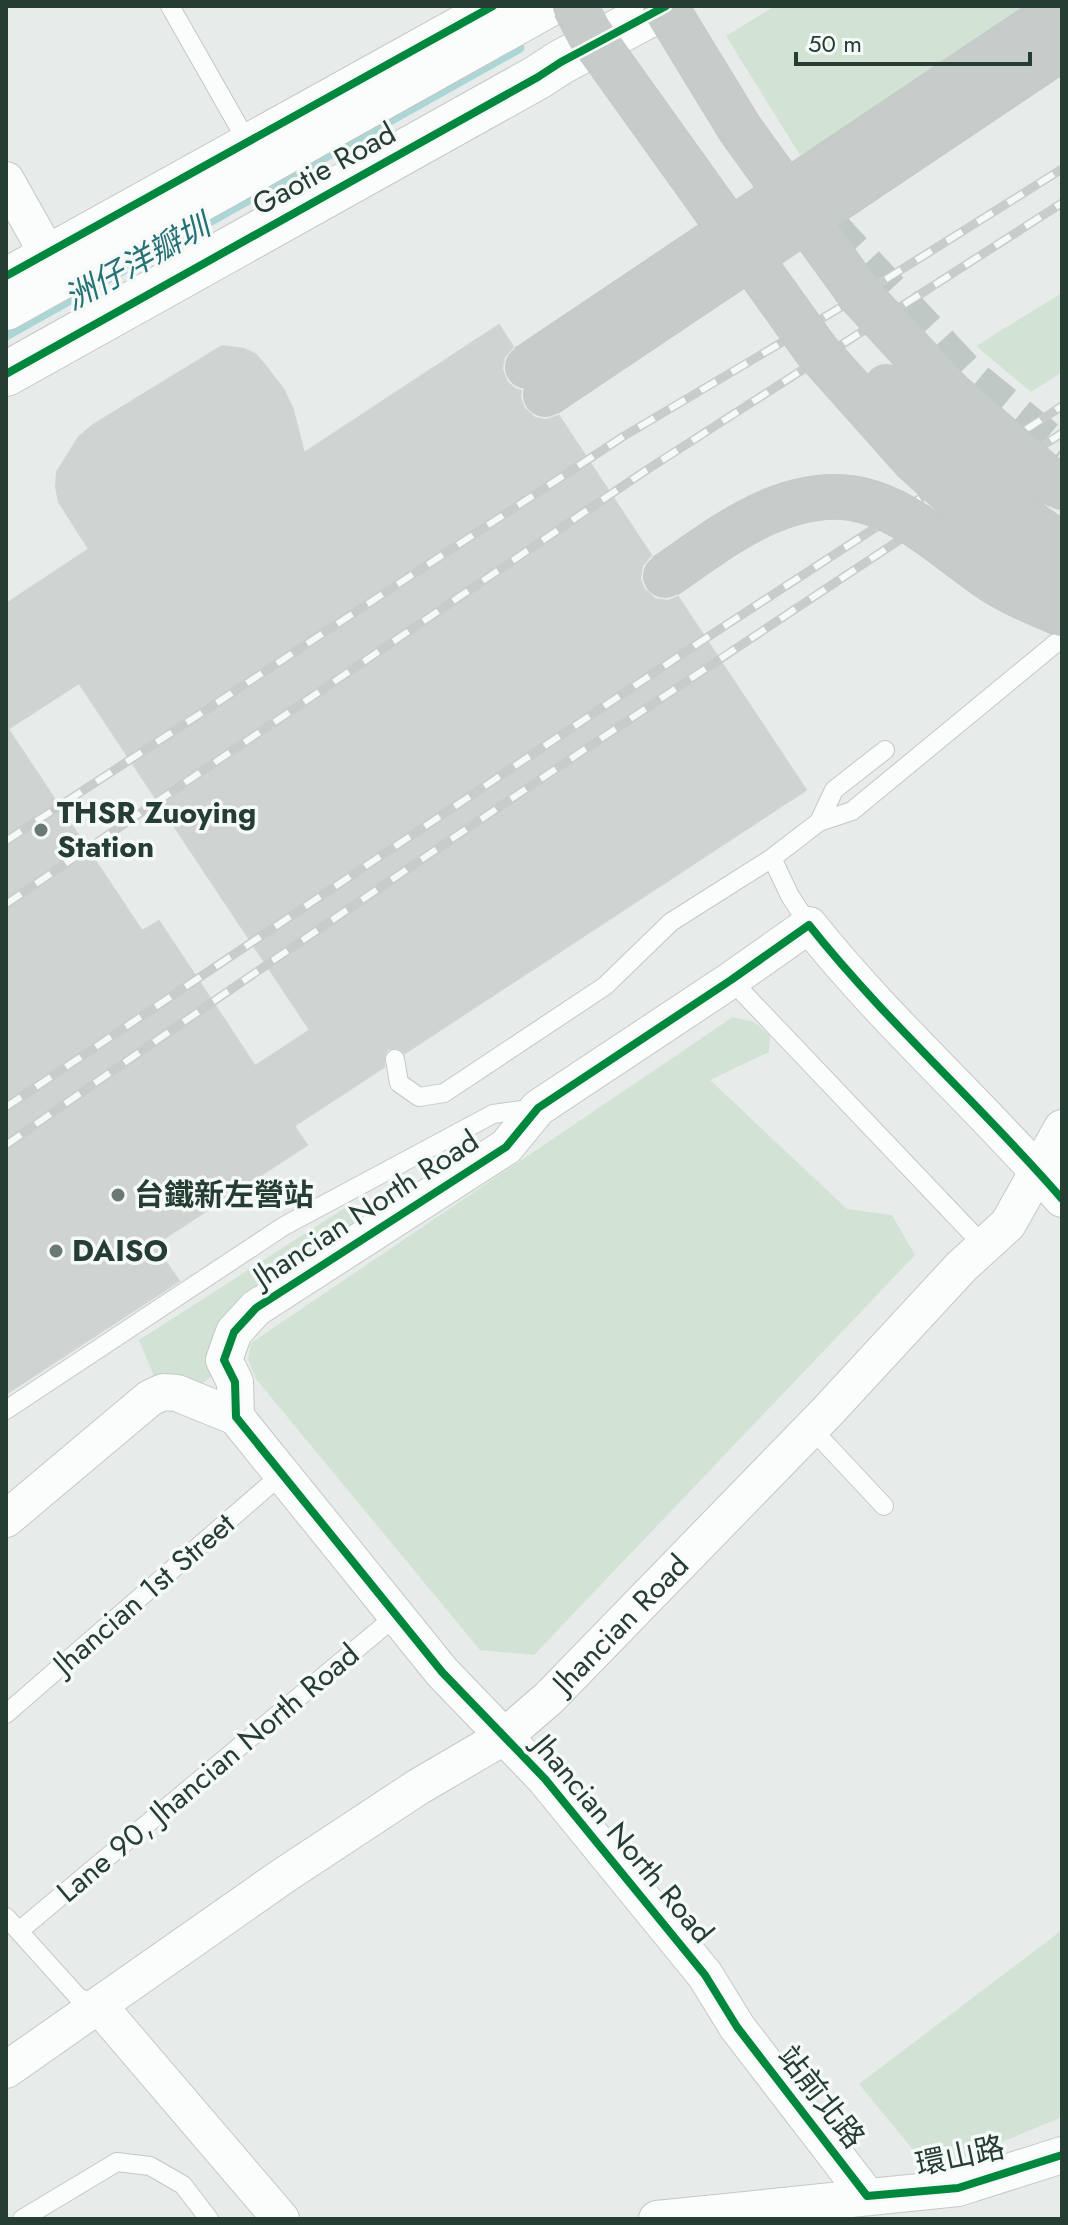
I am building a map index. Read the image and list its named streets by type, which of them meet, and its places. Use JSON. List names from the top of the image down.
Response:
{
  "streets": {
    "street": [
      "Gaotie Road",
      "Jhancian North Road",
      "Jhancian Road",
      "環山路"
    ],
    "lane": ["Jhancian 1st Street", "Lane 90, Jhancian North Road"],
    "cycle path": ["站前北路"]
  },
  "crossings": [
    ["Jhancian North Road", "Jhancian 1st Street"],
    ["Jhancian North Road", "Jhancian Road"],
    ["Jhancian North Road", "Lane 90, Jhancian North Road"],
    ["Jhancian North Road", "環山路"]
  ],
  "water": ["洲仔洋瓣圳"],
  "places": ["THSR Zuoying Station", "台鐵新左營站", "DAISO"],
  "scale_bar": "50 m"
}
